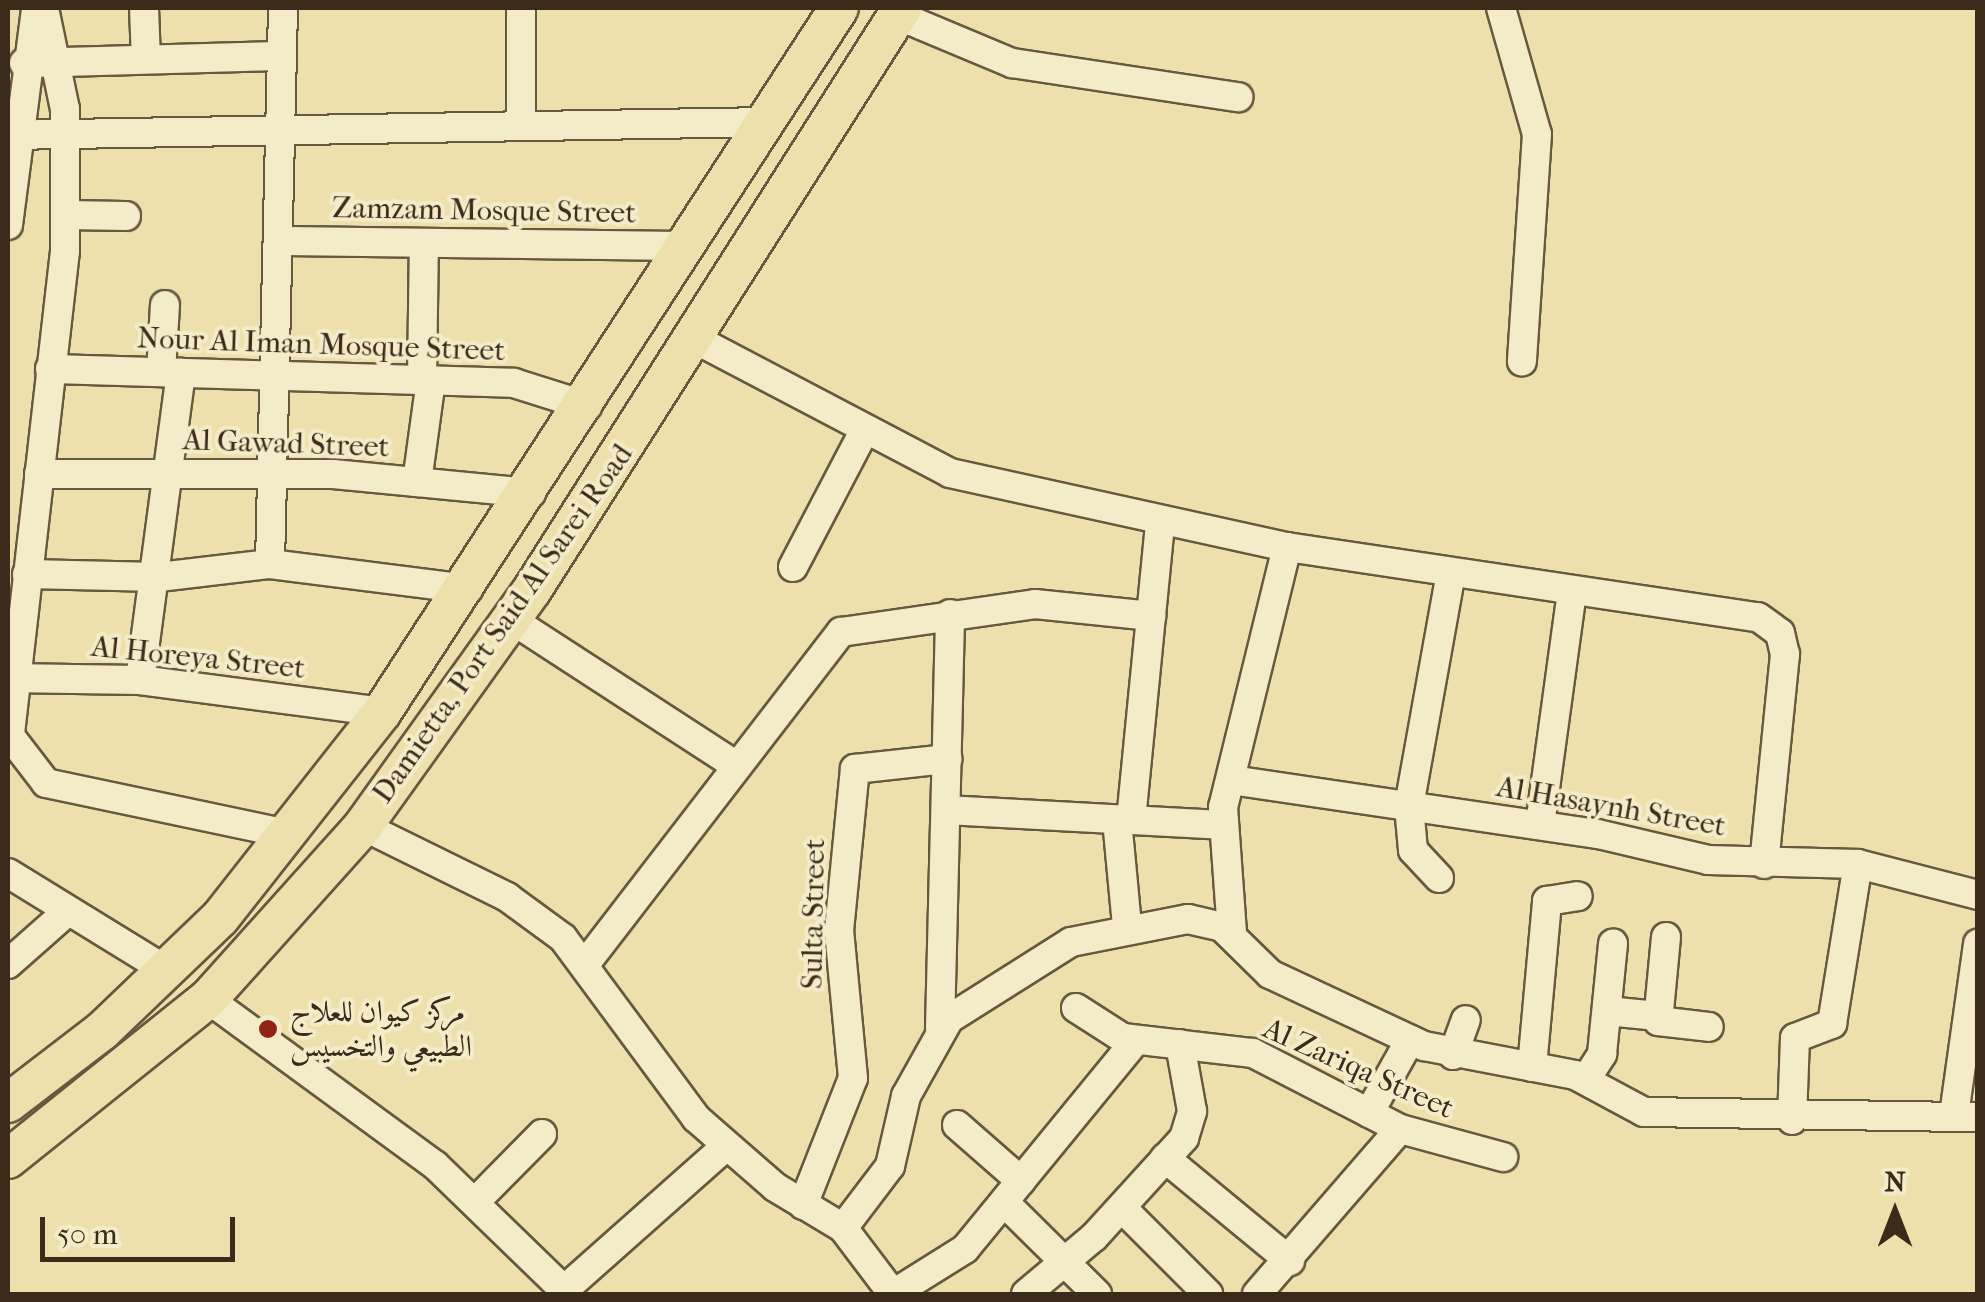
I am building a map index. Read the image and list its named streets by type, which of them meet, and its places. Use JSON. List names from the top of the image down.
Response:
{
  "streets": {
    "highway": ["Damietta, Port Said Al Sarei Road"],
    "street": [
      "Zamzam Mosque Street",
      "Nour Al Iman Mosque Street",
      "Al Gawad Street",
      "Al Horeya Street",
      "Al Hasaynh Street",
      "Sulta Street",
      "Al Zariqa Street"
    ]
  },
  "crossings": [
    ["Zamzam Mosque Street", "Damietta, Port Said Al Sarei Road"],
    ["Nour Al Iman Mosque Street", "Damietta, Port Said Al Sarei Road"],
    ["Al Gawad Street", "Damietta, Port Said Al Sarei Road"],
    ["Damietta, Port Said Al Sarei Road", "Al Horeya Street"]
  ],
  "places": ["مركز كيوان للعلاج الطبيعي والتخسيس"],
  "scale_bar": "50 m",
  "north": "top"
}
